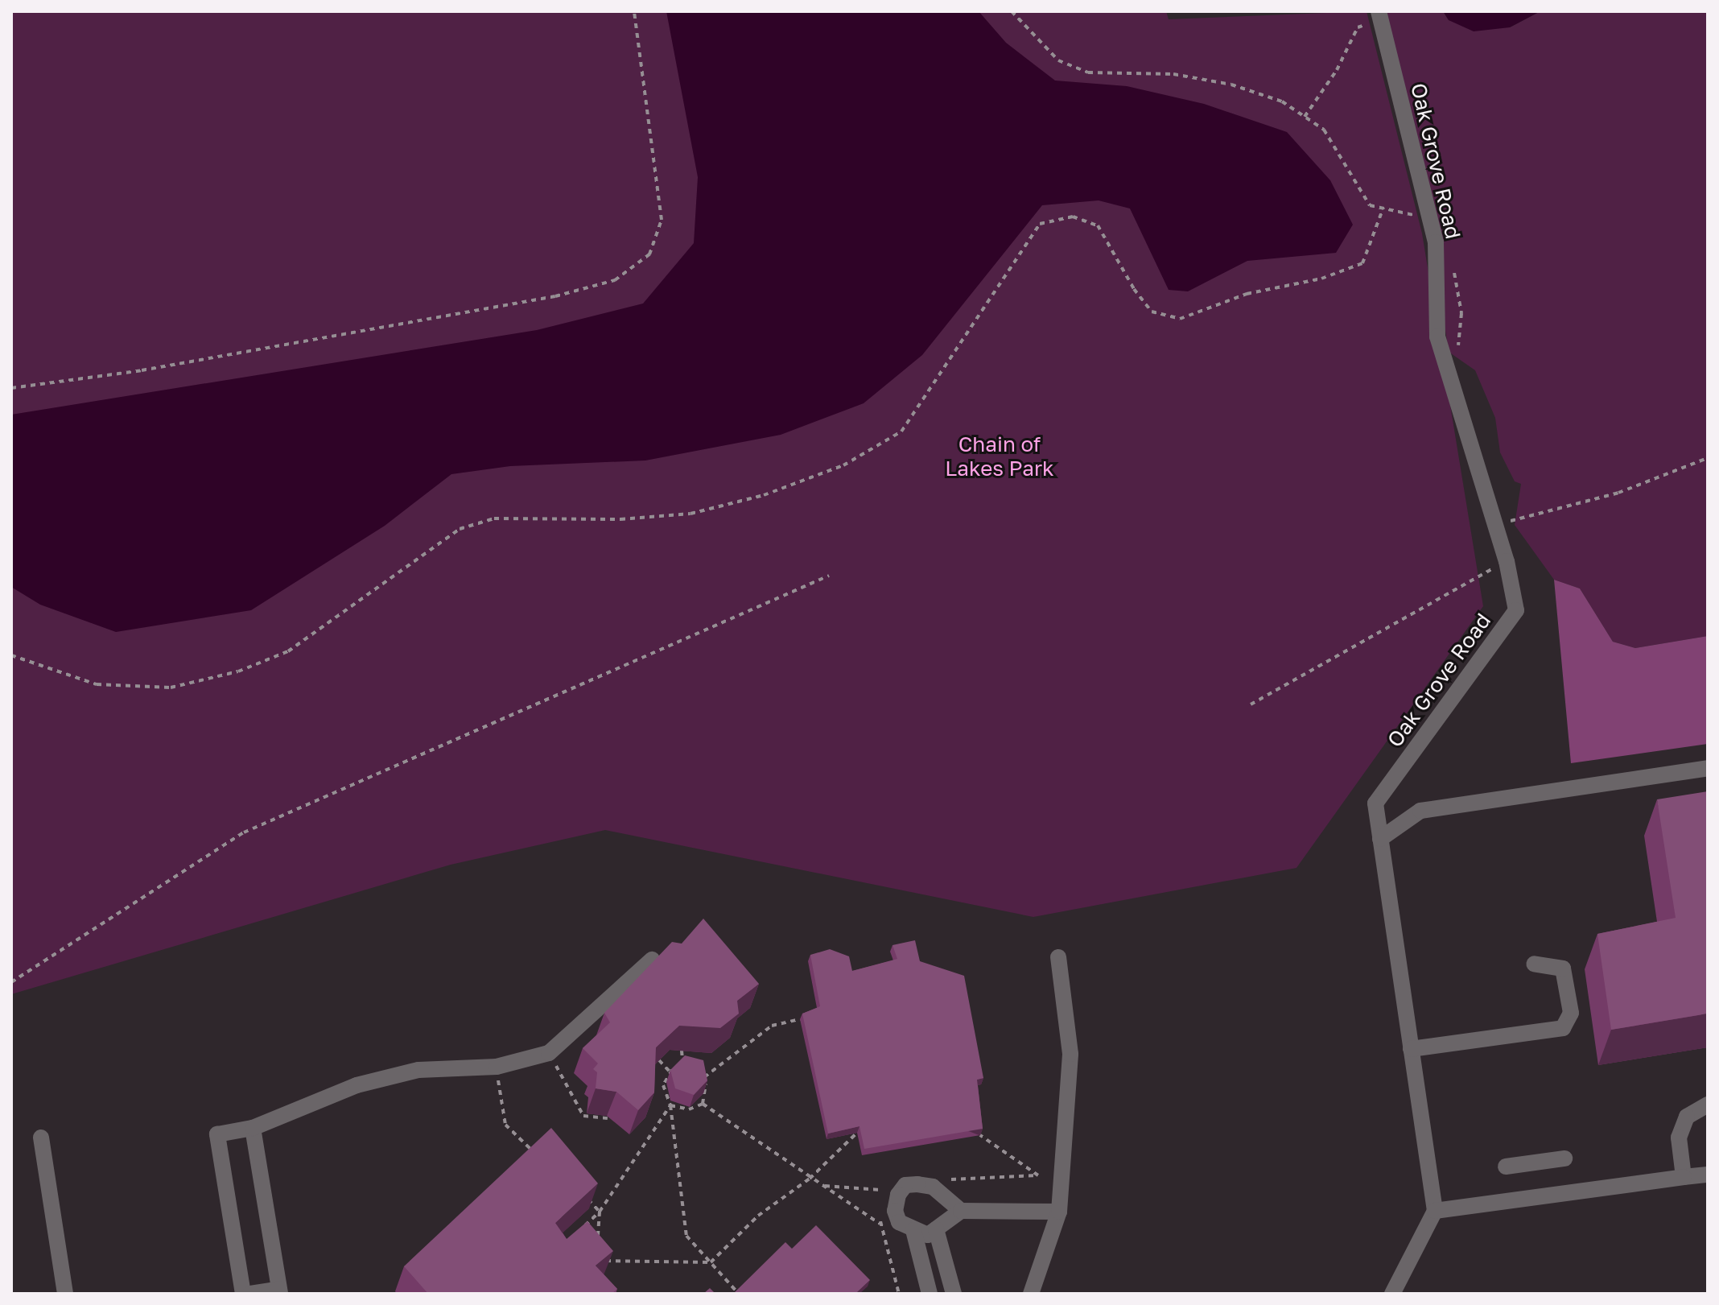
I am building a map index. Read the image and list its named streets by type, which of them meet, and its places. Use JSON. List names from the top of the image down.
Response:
{
  "streets": {
    "street": ["Oak Grove Road"]
  },
  "parks": ["Chain of Lakes Park"]
}
